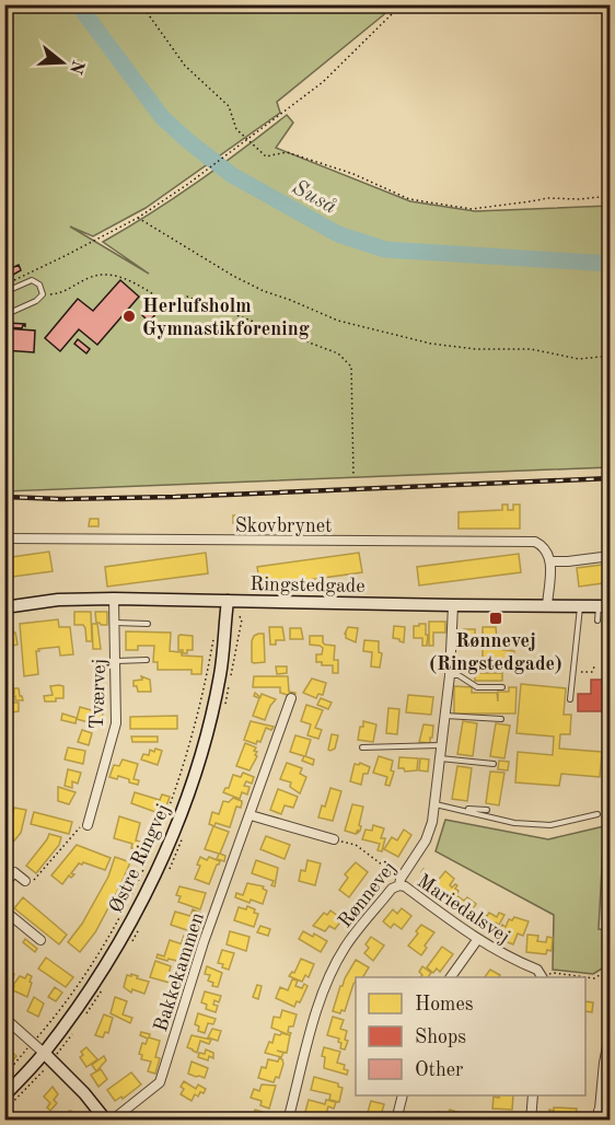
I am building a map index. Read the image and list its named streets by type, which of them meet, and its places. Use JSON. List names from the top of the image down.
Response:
{
  "streets": {
    "street": [
      "Skovbrynet",
      "Ringstedgade",
      "Tværvej",
      "Østre Ringvej",
      "Rønnevej",
      "Mariedalsvej",
      "Bakkekammen"
    ]
  },
  "crossings": [
    ["Ringstedgade", "Tværvej"],
    ["Ringstedgade", "Østre Ringvej"],
    ["Ringstedgade", "Rønnevej"],
    ["Rønnevej", "Mariedalsvej"]
  ],
  "water": ["Suså"],
  "places": {
    "other": ["Herlufsholm Gymnastikforening"],
    "transit": ["Rønnevej (Ringstedgade)"]
  },
  "legend": ["Homes", "Shops", "Other"],
  "north": "right"
}
